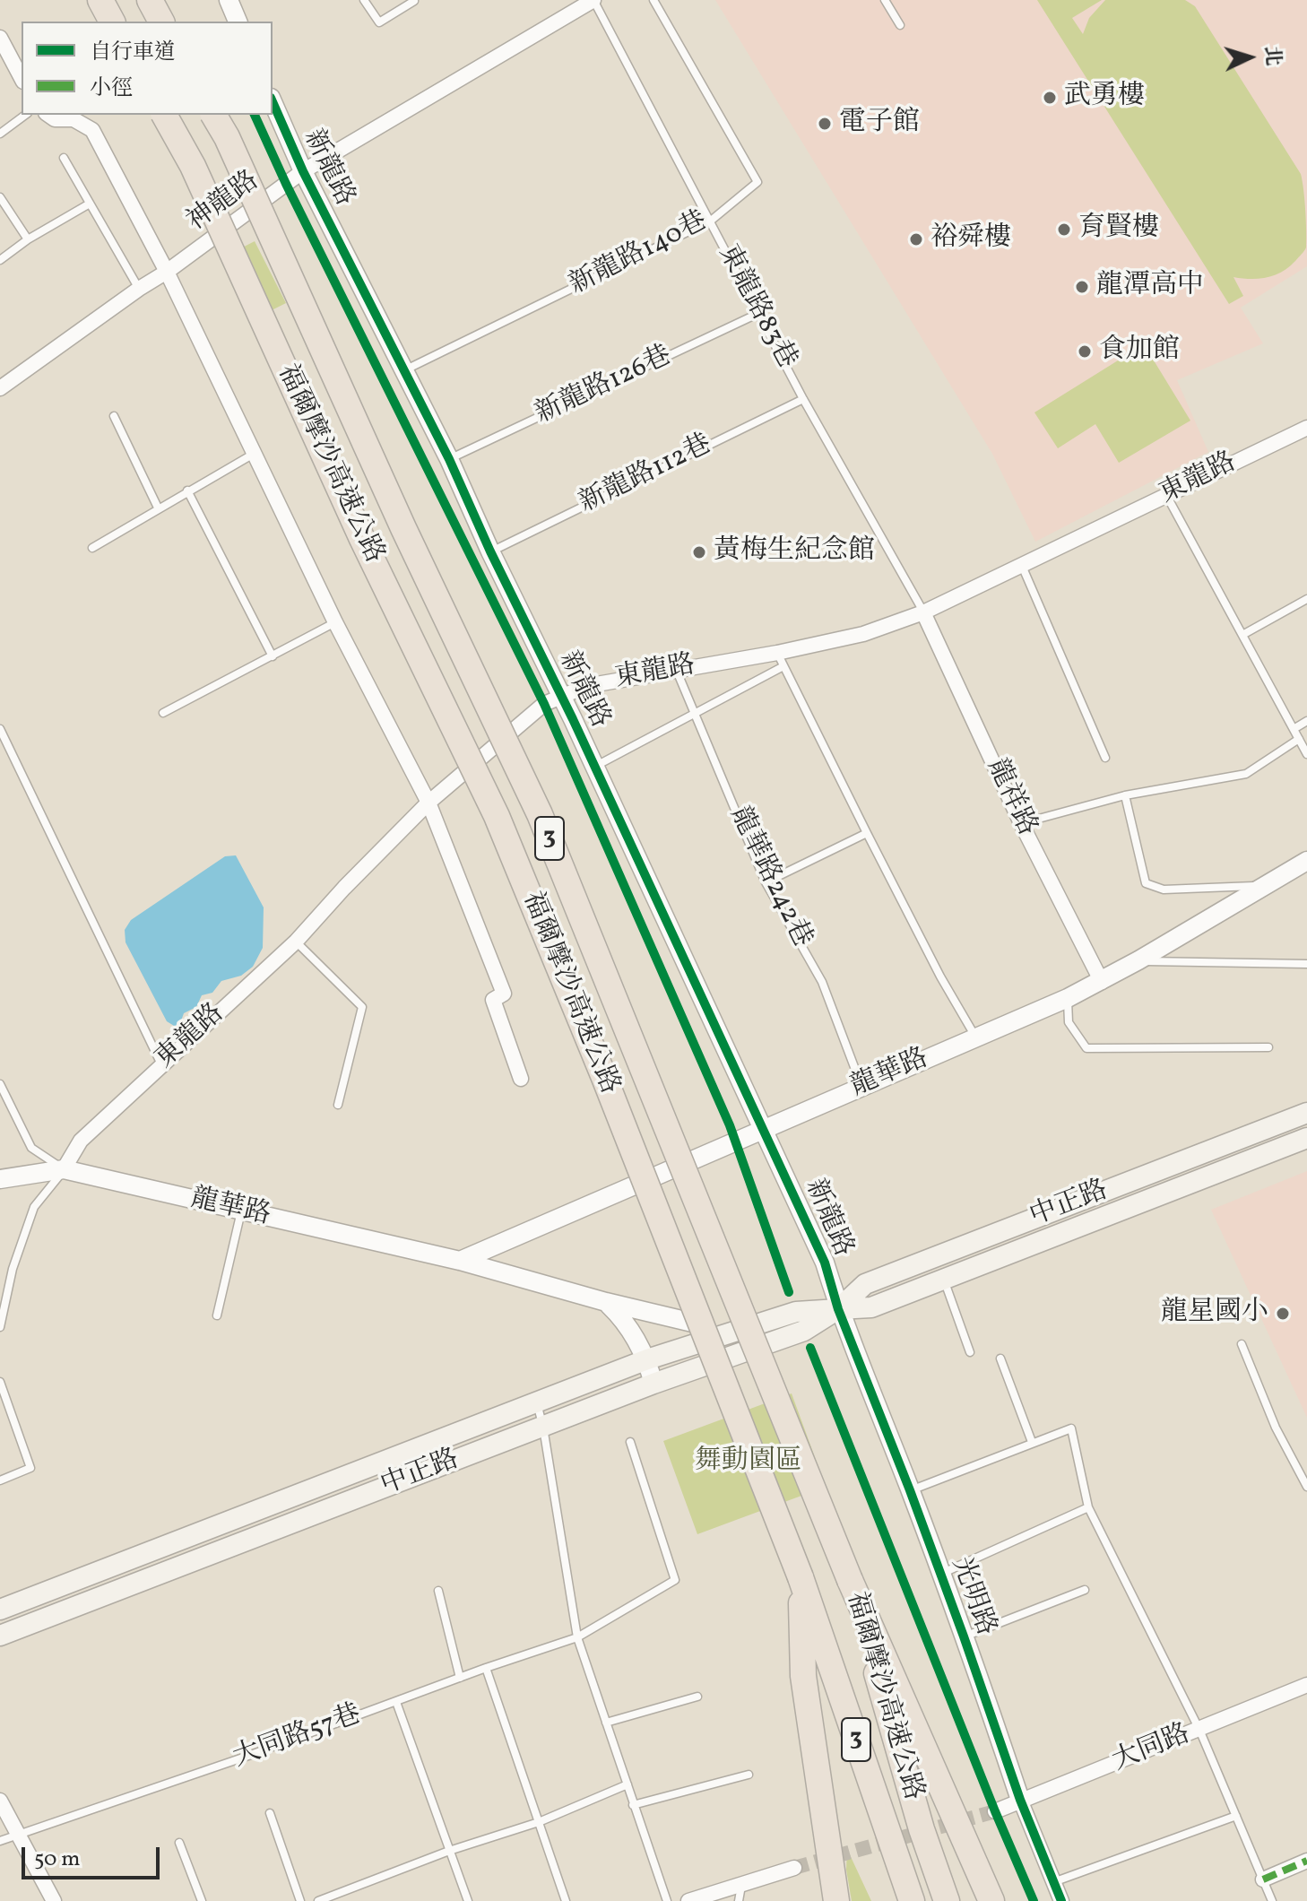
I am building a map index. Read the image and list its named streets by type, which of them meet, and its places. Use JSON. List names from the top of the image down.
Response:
{
  "streets": {
    "highway": ["福爾摩沙高速公路", "3"],
    "main road": ["中正路"],
    "street": [
      "新龍路",
      "神龍路",
      "東龍路",
      "龍祥路",
      "龍華路",
      "光明路",
      "大同路"
    ],
    "lane": [
      "新龍路140巷",
      "東龍路83巷",
      "新龍路126巷",
      "新龍路112巷",
      "龍華路242巷",
      "大同路57巷"
    ]
  },
  "crossings": [
    ["新龍路", "神龍路"],
    ["新龍路", "新龍路140巷"],
    ["新龍路", "新龍路126巷"],
    ["新龍路", "新龍路112巷"],
    ["新龍路", "東龍路"],
    ["新龍路", "龍華路"],
    ["新龍路", "中正路"],
    ["新龍路", "光明路"],
    ["神龍路", "東龍路83巷"],
    ["新龍路140巷", "東龍路83巷"],
    ["東龍路83巷", "新龍路126巷"],
    ["東龍路83巷", "新龍路112巷"],
    ["東龍路83巷", "東龍路"],
    ["東龍路83巷", "龍祥路"],
    ["東龍路", "龍祥路"],
    ["東龍路", "龍華路242巷"],
    ["東龍路", "龍華路"],
    ["龍祥路", "龍華路"],
    ["龍華路242巷", "龍華路"],
    ["龍華路", "中正路"],
    ["中正路", "光明路"],
    ["光明路", "大同路"]
  ],
  "parks": ["舞動園區"],
  "places": [
    "武勇樓",
    "電子館",
    "育賢樓",
    "裕舜樓",
    "龍潭高中",
    "食加館",
    "黃梅生紀念館",
    "龍星國小"
  ],
  "legend": ["自行車道", "小徑"],
  "scale_bar": "50 m",
  "north": "right"
}
